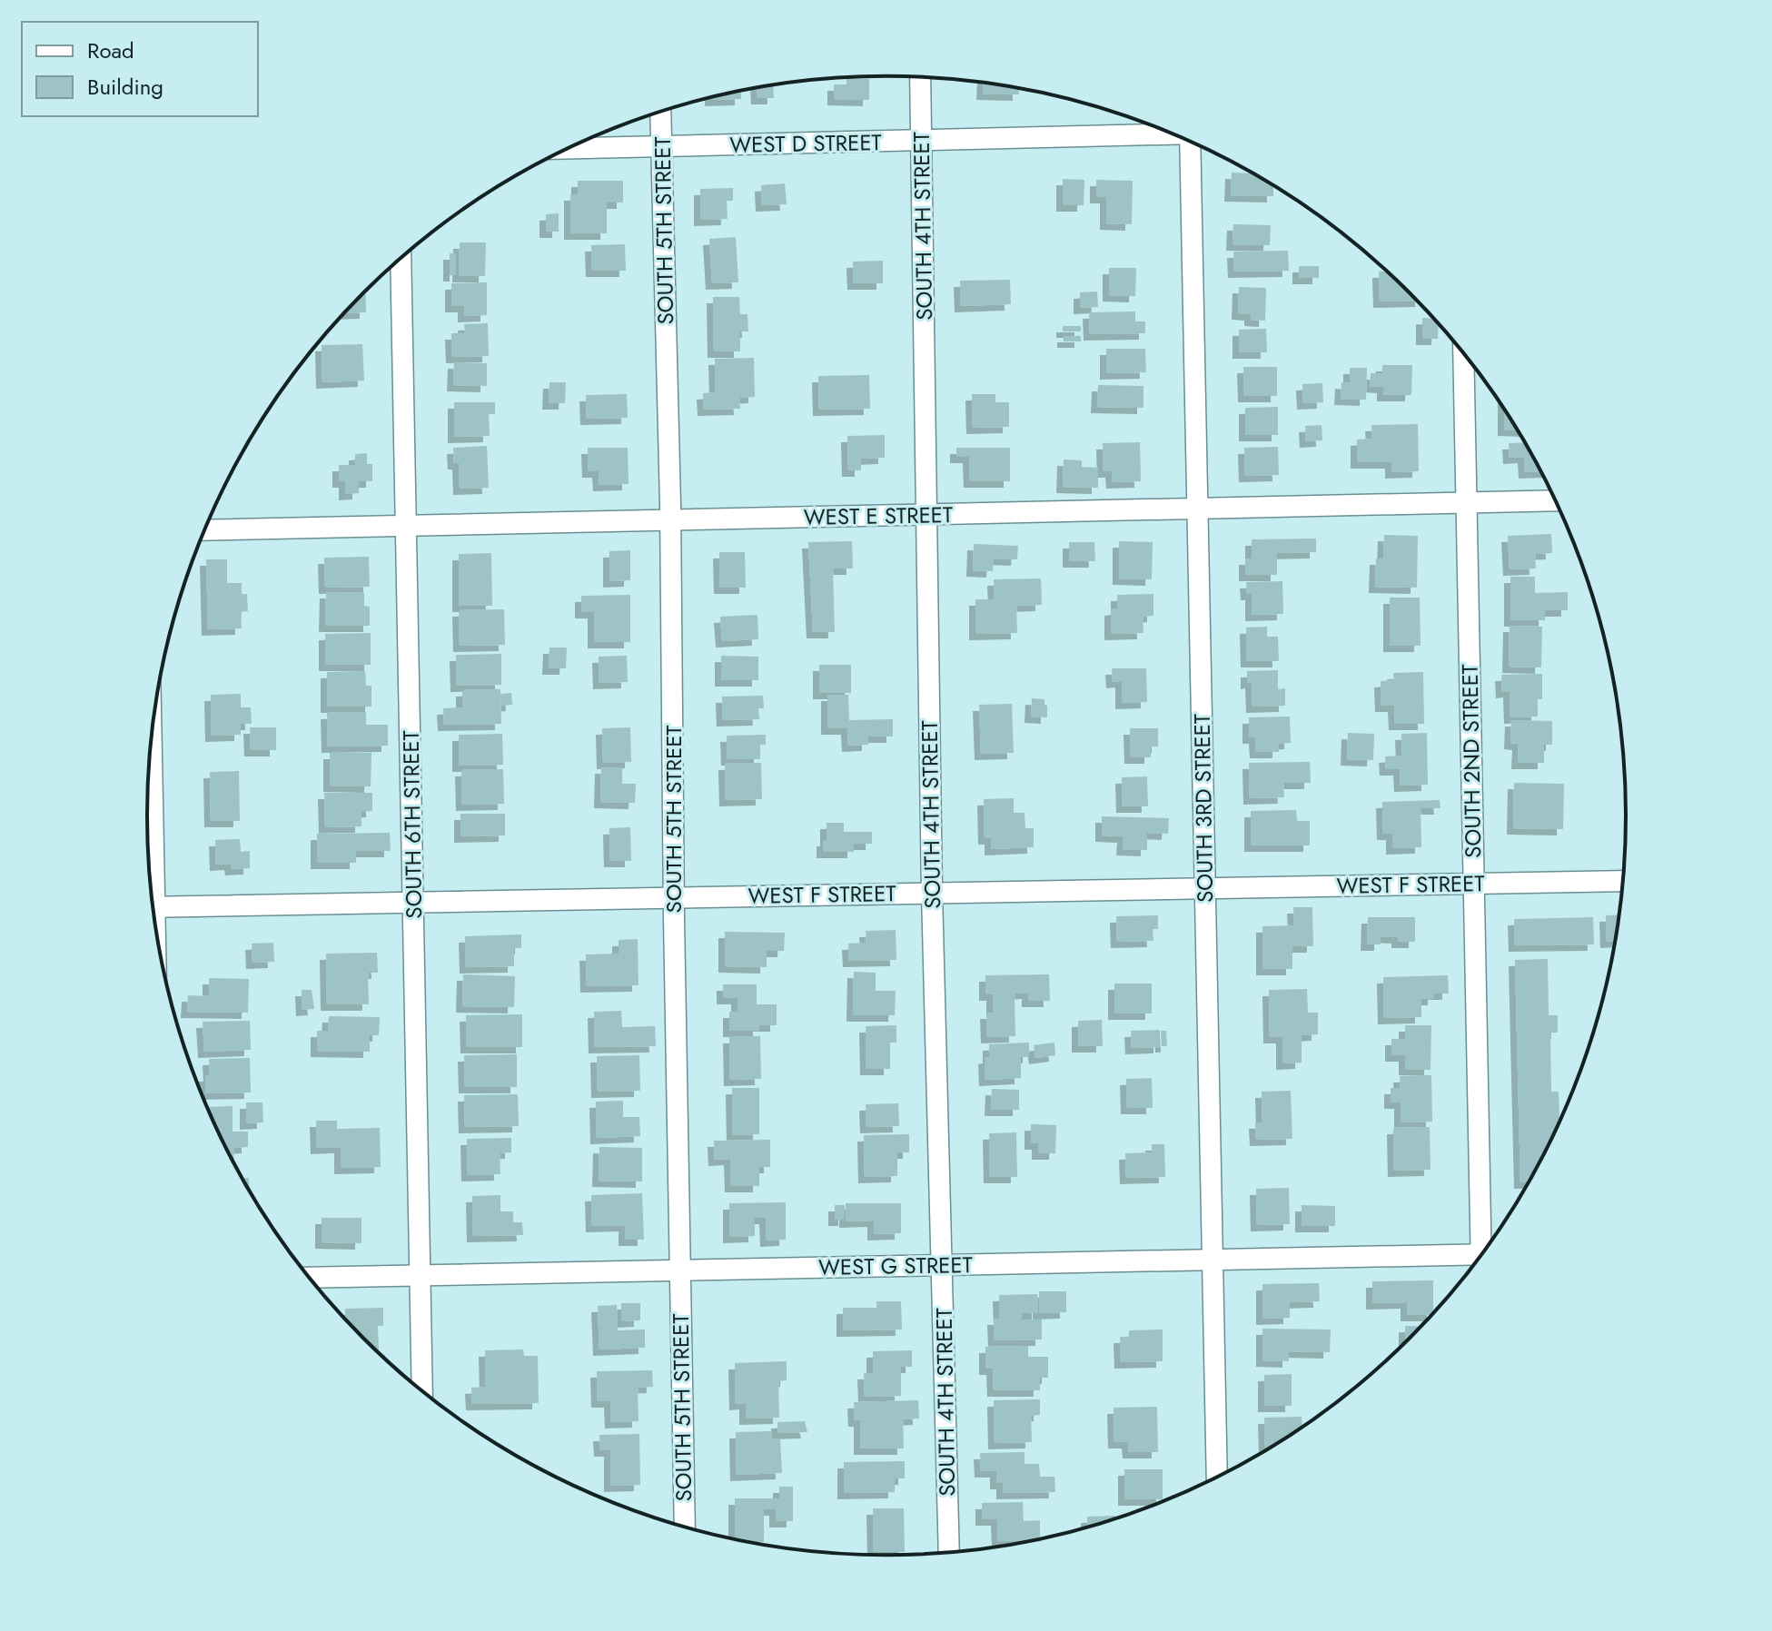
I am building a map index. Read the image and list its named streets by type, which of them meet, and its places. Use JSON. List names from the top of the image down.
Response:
{
  "streets": {
    "street": [
      "WEST D STREET",
      "SOUTH 4TH STREET",
      "SOUTH 5TH STREET",
      "WEST E STREET",
      "SOUTH 2ND STREET",
      "SOUTH 3RD STREET",
      "SOUTH 6TH STREET",
      "WEST F STREET",
      "WEST G STREET"
    ]
  },
  "crossings": [
    ["WEST D STREET", "SOUTH 4TH STREET"],
    ["WEST D STREET", "SOUTH 5TH STREET"],
    ["SOUTH 4TH STREET", "WEST E STREET"],
    ["SOUTH 4TH STREET", "WEST F STREET"],
    ["SOUTH 4TH STREET", "WEST G STREET"],
    ["SOUTH 5TH STREET", "WEST E STREET"],
    ["SOUTH 5TH STREET", "WEST F STREET"],
    ["SOUTH 5TH STREET", "WEST G STREET"],
    ["WEST E STREET", "SOUTH 2ND STREET"],
    ["WEST E STREET", "SOUTH 3RD STREET"],
    ["WEST E STREET", "SOUTH 6TH STREET"],
    ["SOUTH 2ND STREET", "WEST F STREET"],
    ["SOUTH 3RD STREET", "WEST F STREET"],
    ["SOUTH 3RD STREET", "WEST G STREET"],
    ["SOUTH 6TH STREET", "WEST F STREET"],
    ["SOUTH 6TH STREET", "WEST G STREET"]
  ],
  "legend": ["Road", "Building"]
}
